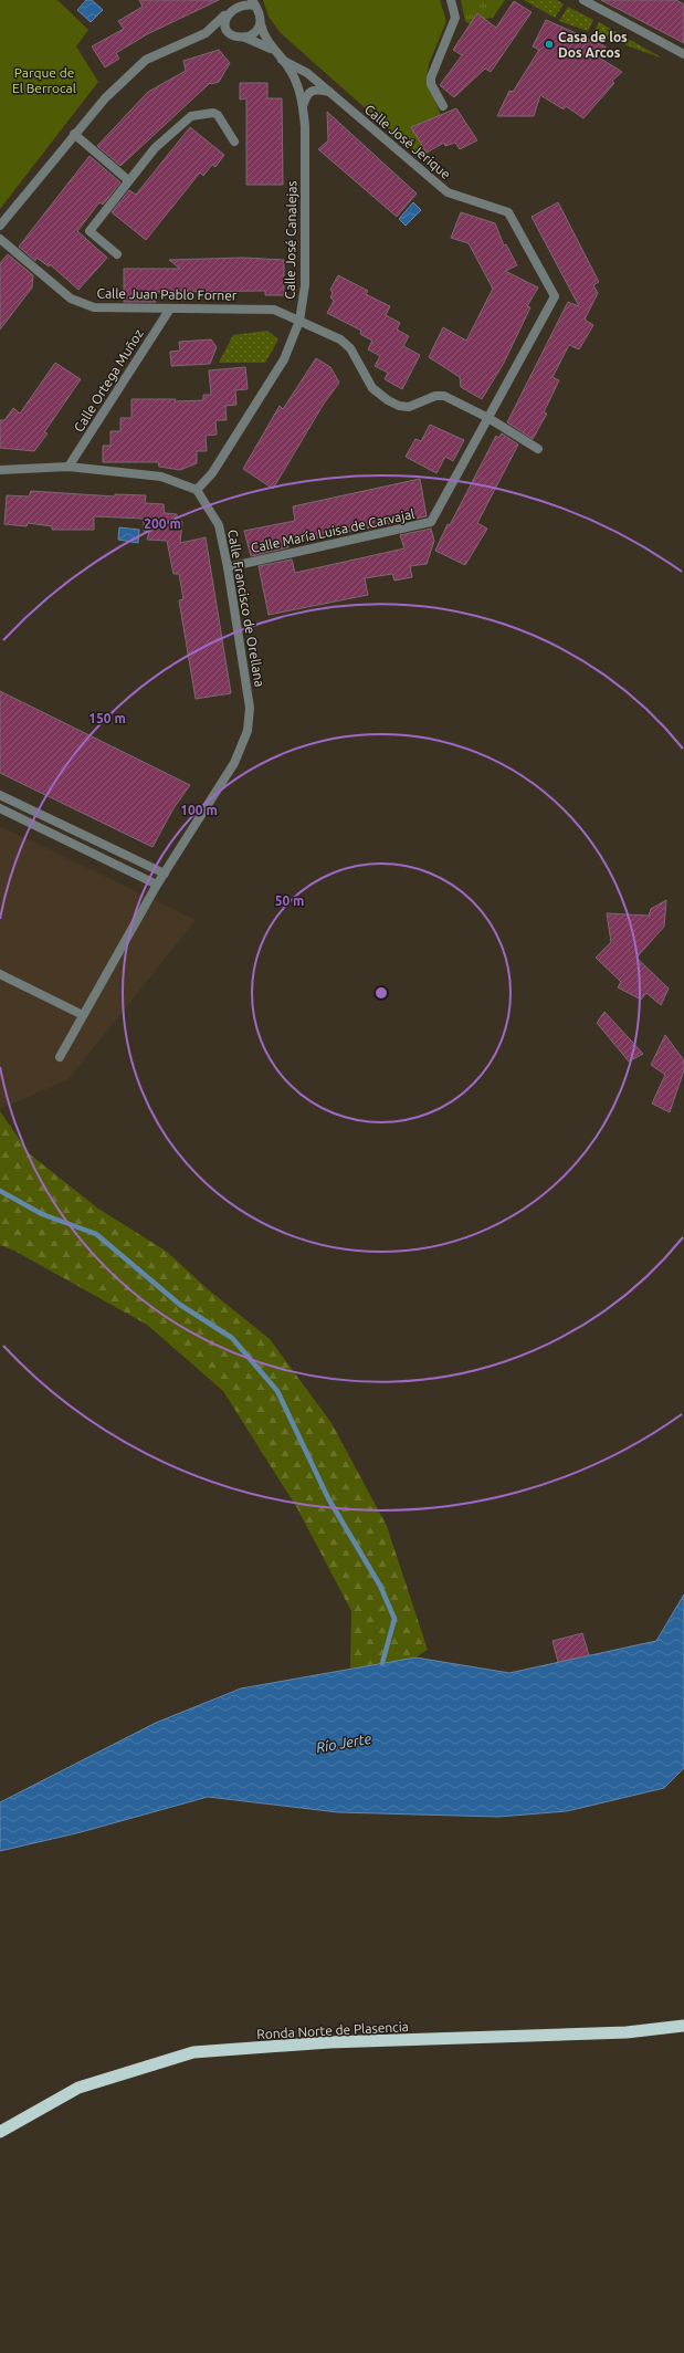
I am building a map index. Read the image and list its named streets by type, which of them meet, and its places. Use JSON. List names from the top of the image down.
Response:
{
  "streets": {
    "highway": ["Ronda Norte de Plasencia"],
    "street": [
      "Calle José Jerique",
      "Calle José Canalejas",
      "Calle Juan Pablo Forner",
      "Calle Ortega Muñoz",
      "Calle María Luisa de Carvajal",
      "Calle Francisco de Orellana"
    ]
  },
  "crossings": [
    ["Calle José Jerique", "Calle José Canalejas"],
    ["Calle José Jerique", "Calle Juan Pablo Forner"],
    ["Calle José Jerique", "Calle María Luisa de Carvajal"],
    ["Calle José Canalejas", "Calle Juan Pablo Forner"],
    ["Calle José Canalejas", "Calle Francisco de Orellana"],
    ["Calle Juan Pablo Forner", "Calle Ortega Muñoz"],
    ["Calle Juan Pablo Forner", "Calle María Luisa de Carvajal"],
    ["Calle María Luisa de Carvajal", "Calle Francisco de Orellana"]
  ],
  "water": ["Río Jerte"],
  "parks": ["Parque de El Berrocal"],
  "places": ["Casa de los Dos Arcos"],
  "rings": [
    "200 m",
    "150 m",
    "100 m",
    "50 m"
  ]
}
